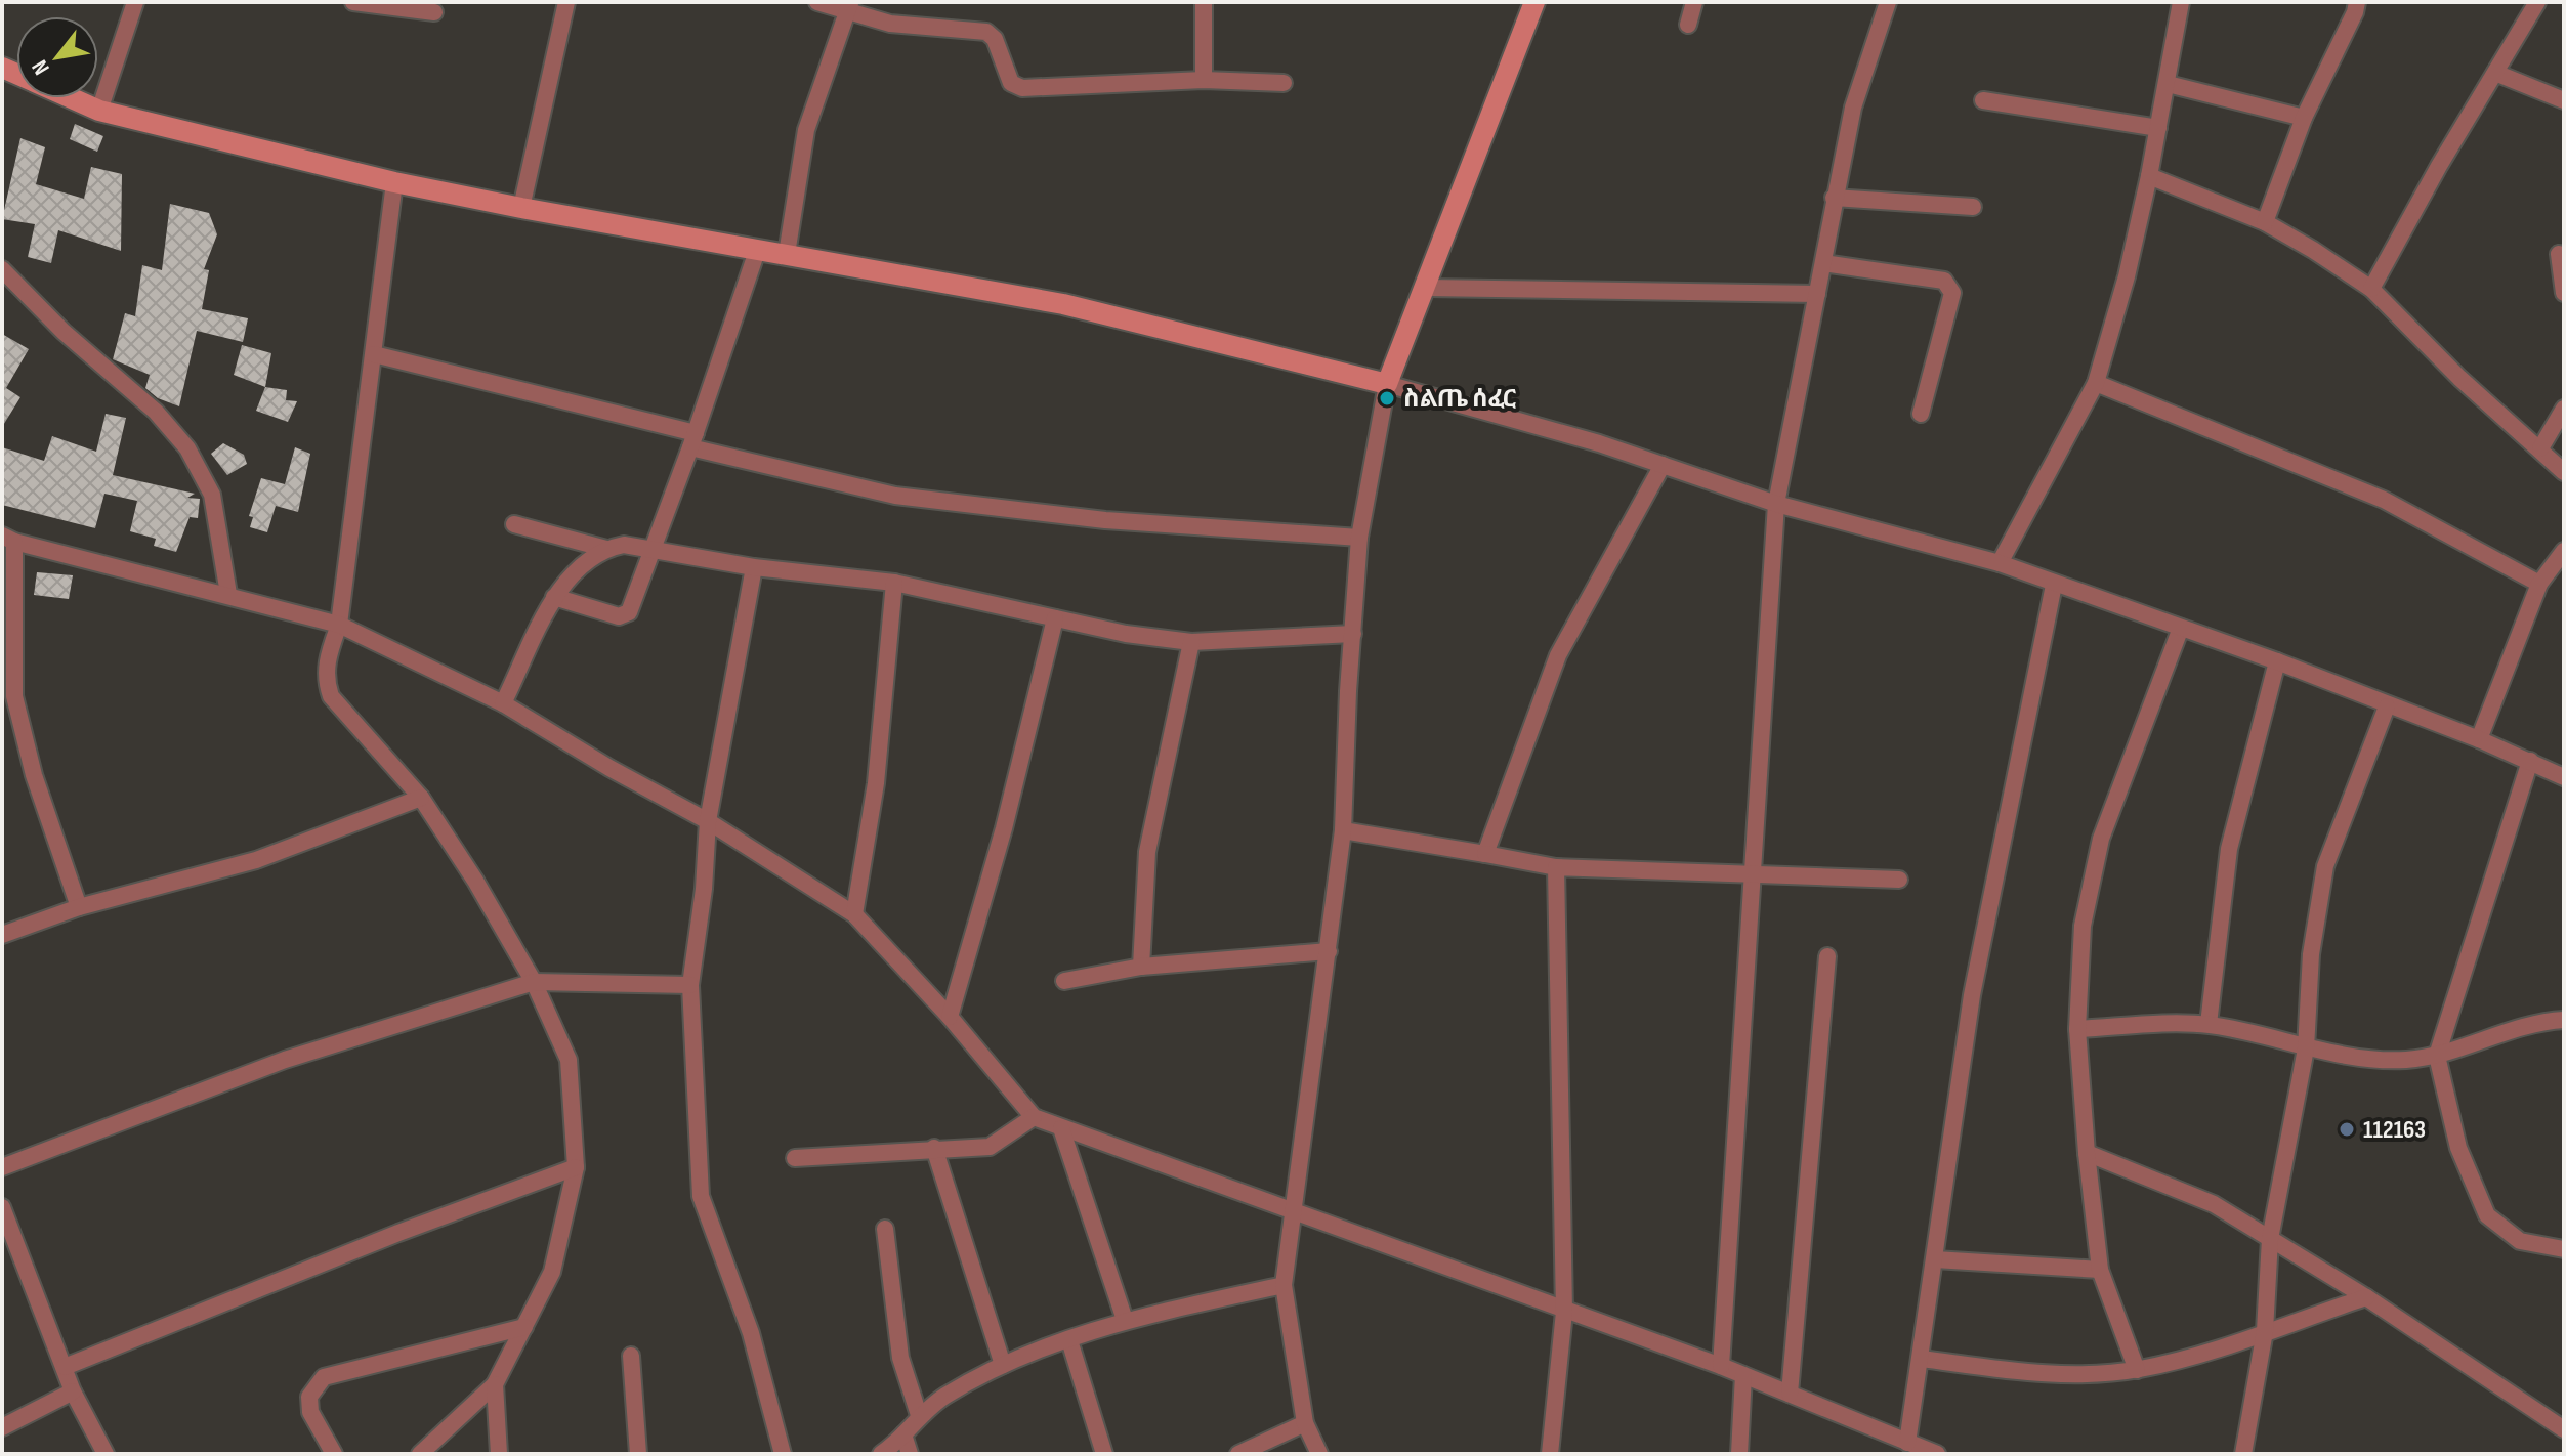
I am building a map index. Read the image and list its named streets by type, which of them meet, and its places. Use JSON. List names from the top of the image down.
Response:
{
  "places": ["ስልጤ ሰፈር", "112163"],
  "north": "bottom left"
}
